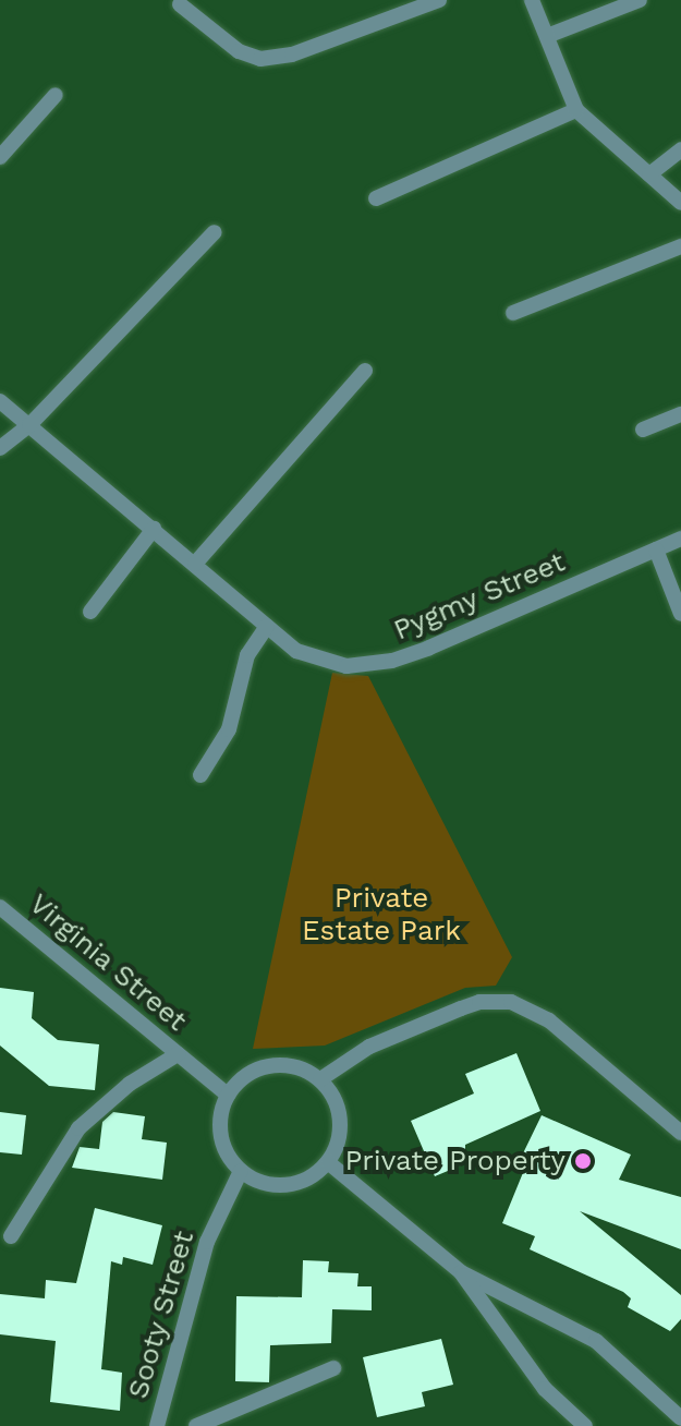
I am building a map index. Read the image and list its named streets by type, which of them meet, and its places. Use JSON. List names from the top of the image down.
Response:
{
  "streets": {
    "street": ["Pygmy Street", "Virginia Street", "Sooty Street"]
  },
  "crossings": [
    ["Virginia Street", "Sooty Street"]
  ],
  "parks": ["Private Estate Park"],
  "places": ["Private Property"]
}
